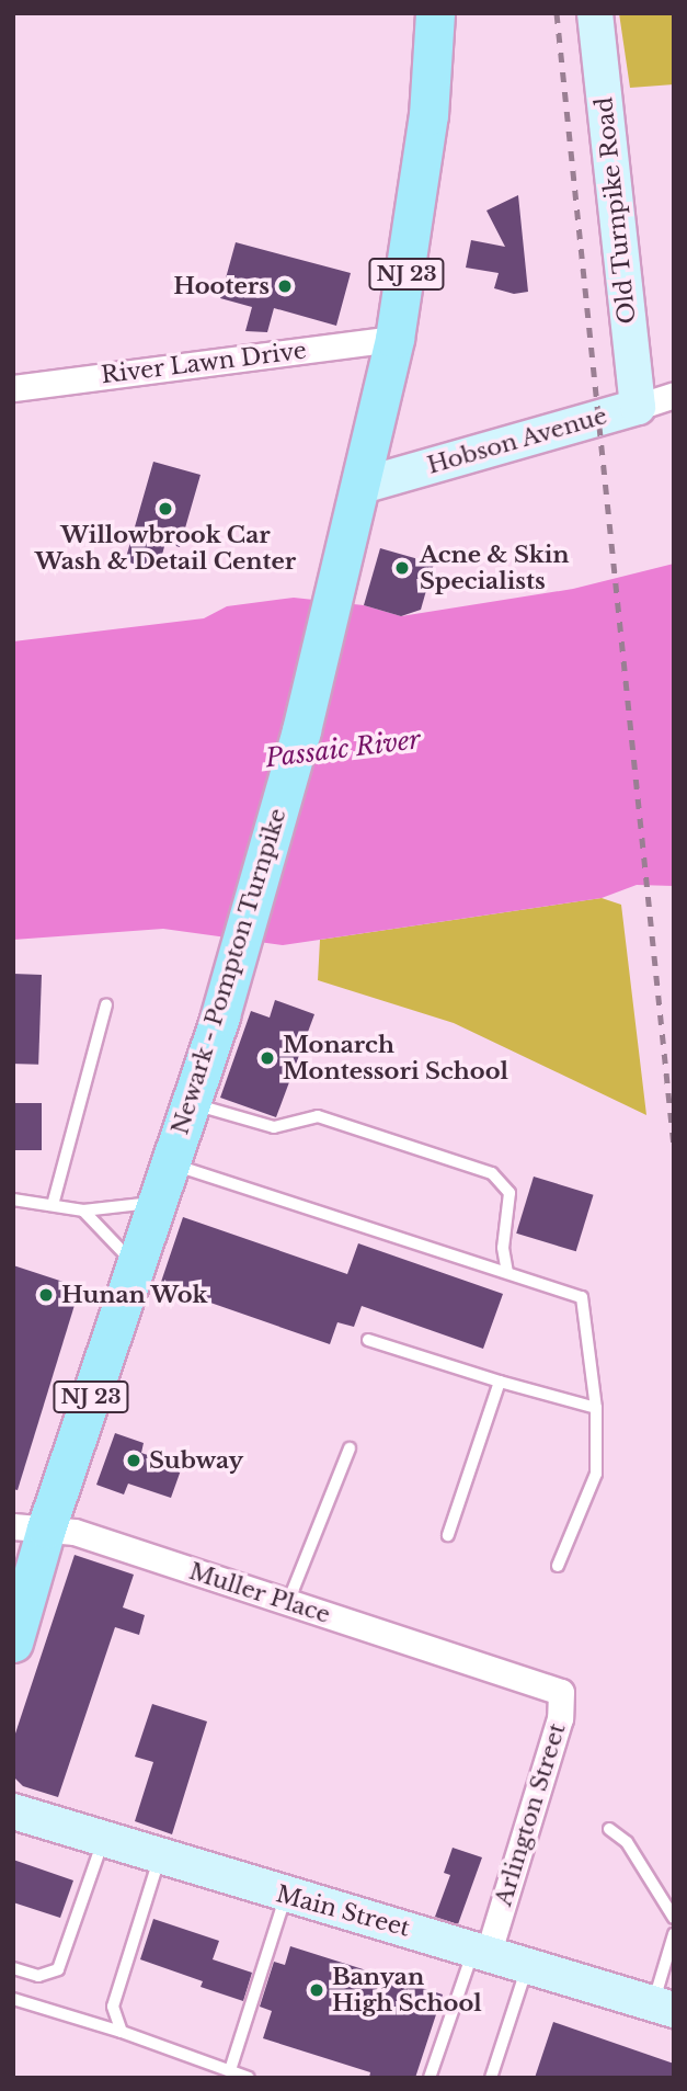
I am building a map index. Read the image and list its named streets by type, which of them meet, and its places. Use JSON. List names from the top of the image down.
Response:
{
  "streets": {
    "main road": ["NJ 23", "Newark - Pompton Turnpike"],
    "street": [
      "Old Turnpike Road",
      "River Lawn Drive",
      "Hobson Avenue",
      "Muller Place",
      "Arlington Street",
      "Main Street"
    ]
  },
  "crossings": [
    ["Old Turnpike Road", "Hobson Avenue"],
    ["River Lawn Drive", "Newark - Pompton Turnpike"],
    ["Hobson Avenue", "Newark - Pompton Turnpike"],
    ["Newark - Pompton Turnpike", "Muller Place"],
    ["Muller Place", "Arlington Street"],
    ["Arlington Street", "Main Street"]
  ],
  "water": ["Passaic River"],
  "places": [
    "Hooters",
    "Willowbrook Car Wash & Detail Center",
    "Acne & Skin Specialists",
    "Monarch Montessori School",
    "Hunan Wok",
    "Subway",
    "Banyan High School"
  ]
}
